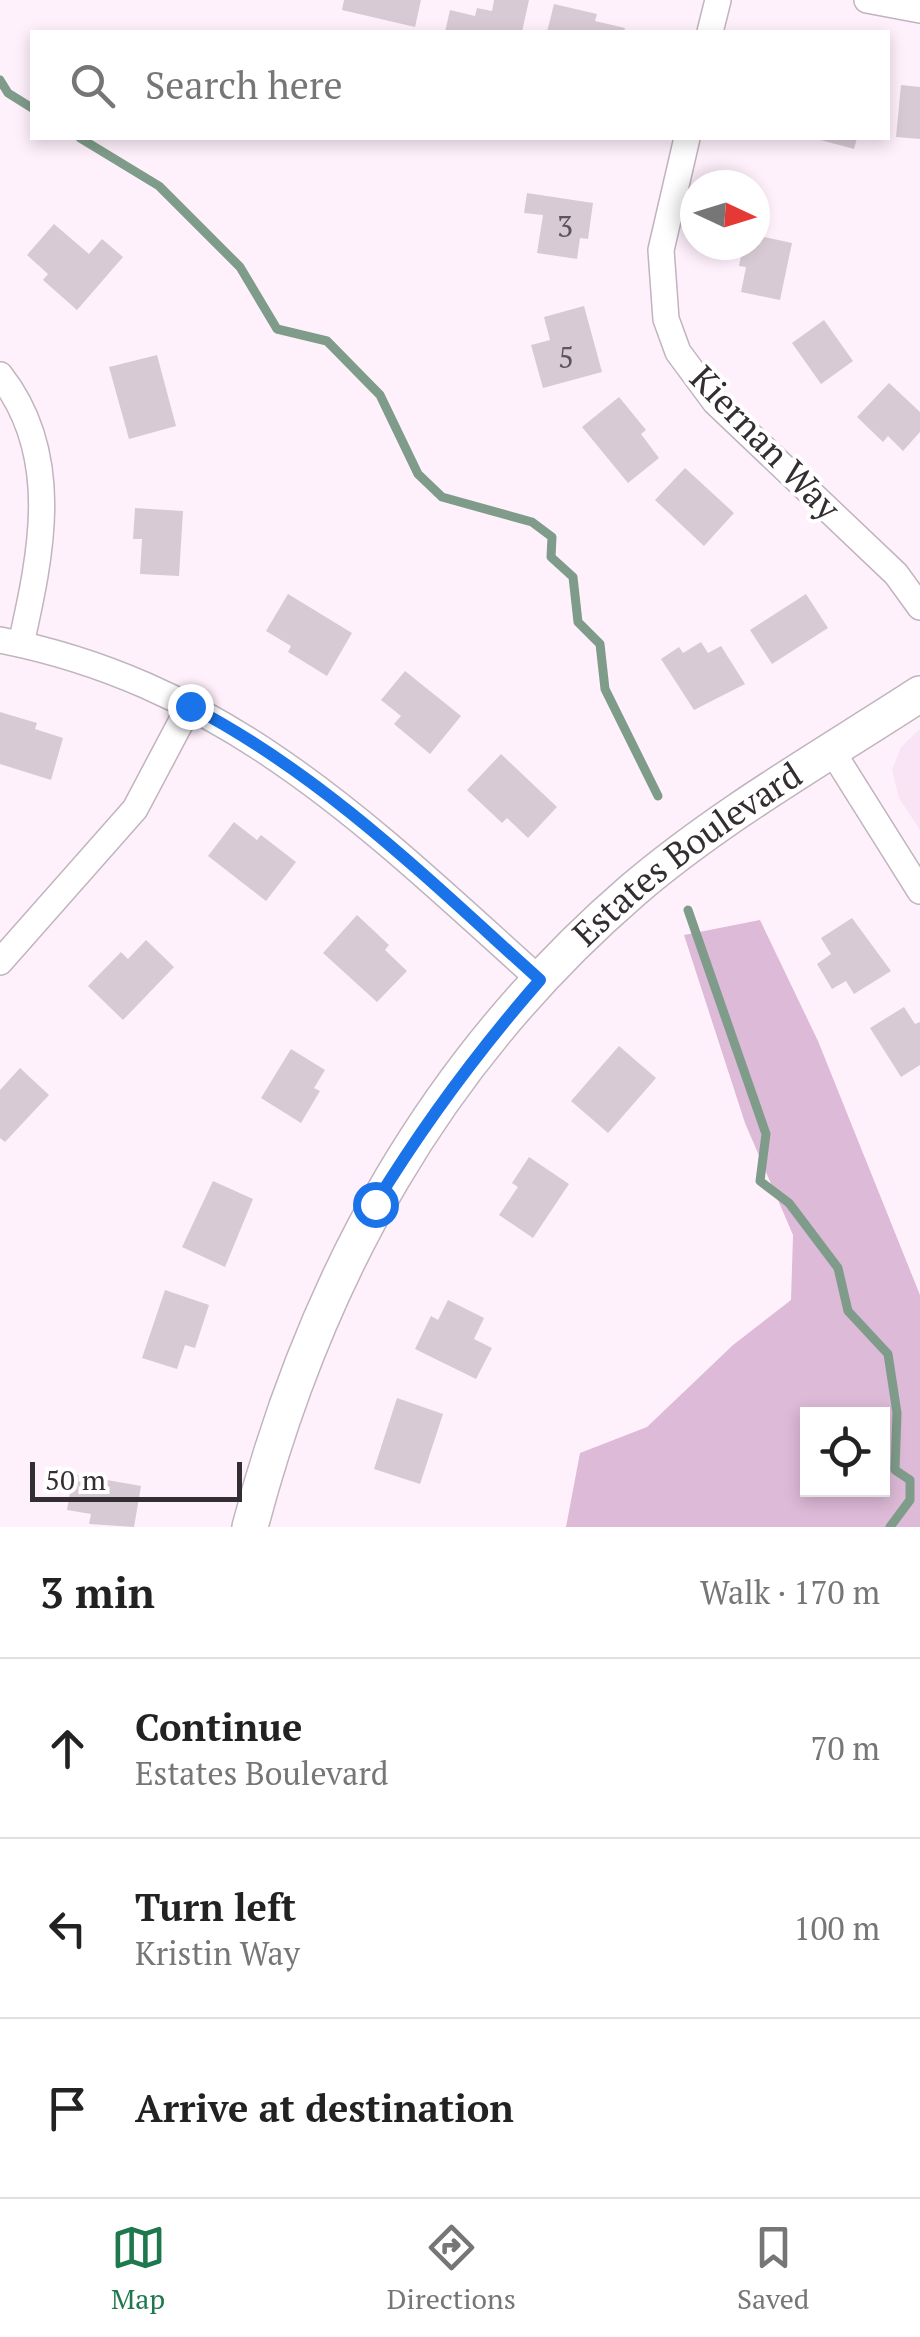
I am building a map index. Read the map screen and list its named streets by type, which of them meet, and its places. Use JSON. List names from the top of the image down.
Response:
{
  "streets": {
    "street": ["Kiernan Way", "Estates Boulevard"]
  },
  "house_numbers": ["3", "5"],
  "scale_bar": "50 m",
  "north": "right",
  "page": {
    "search": "Search here",
    "scale": "50 m",
    "heading": ["3 min", "Walk · 170 m"],
    "list": [
      ["Continue", "Estates Boulevard", "70 m"],
      ["Turn left", "Kristin Way", "100 m"],
      "Arrive at destination"
    ],
    "nav": ["Map", "Directions", "Saved"]
  }
}
